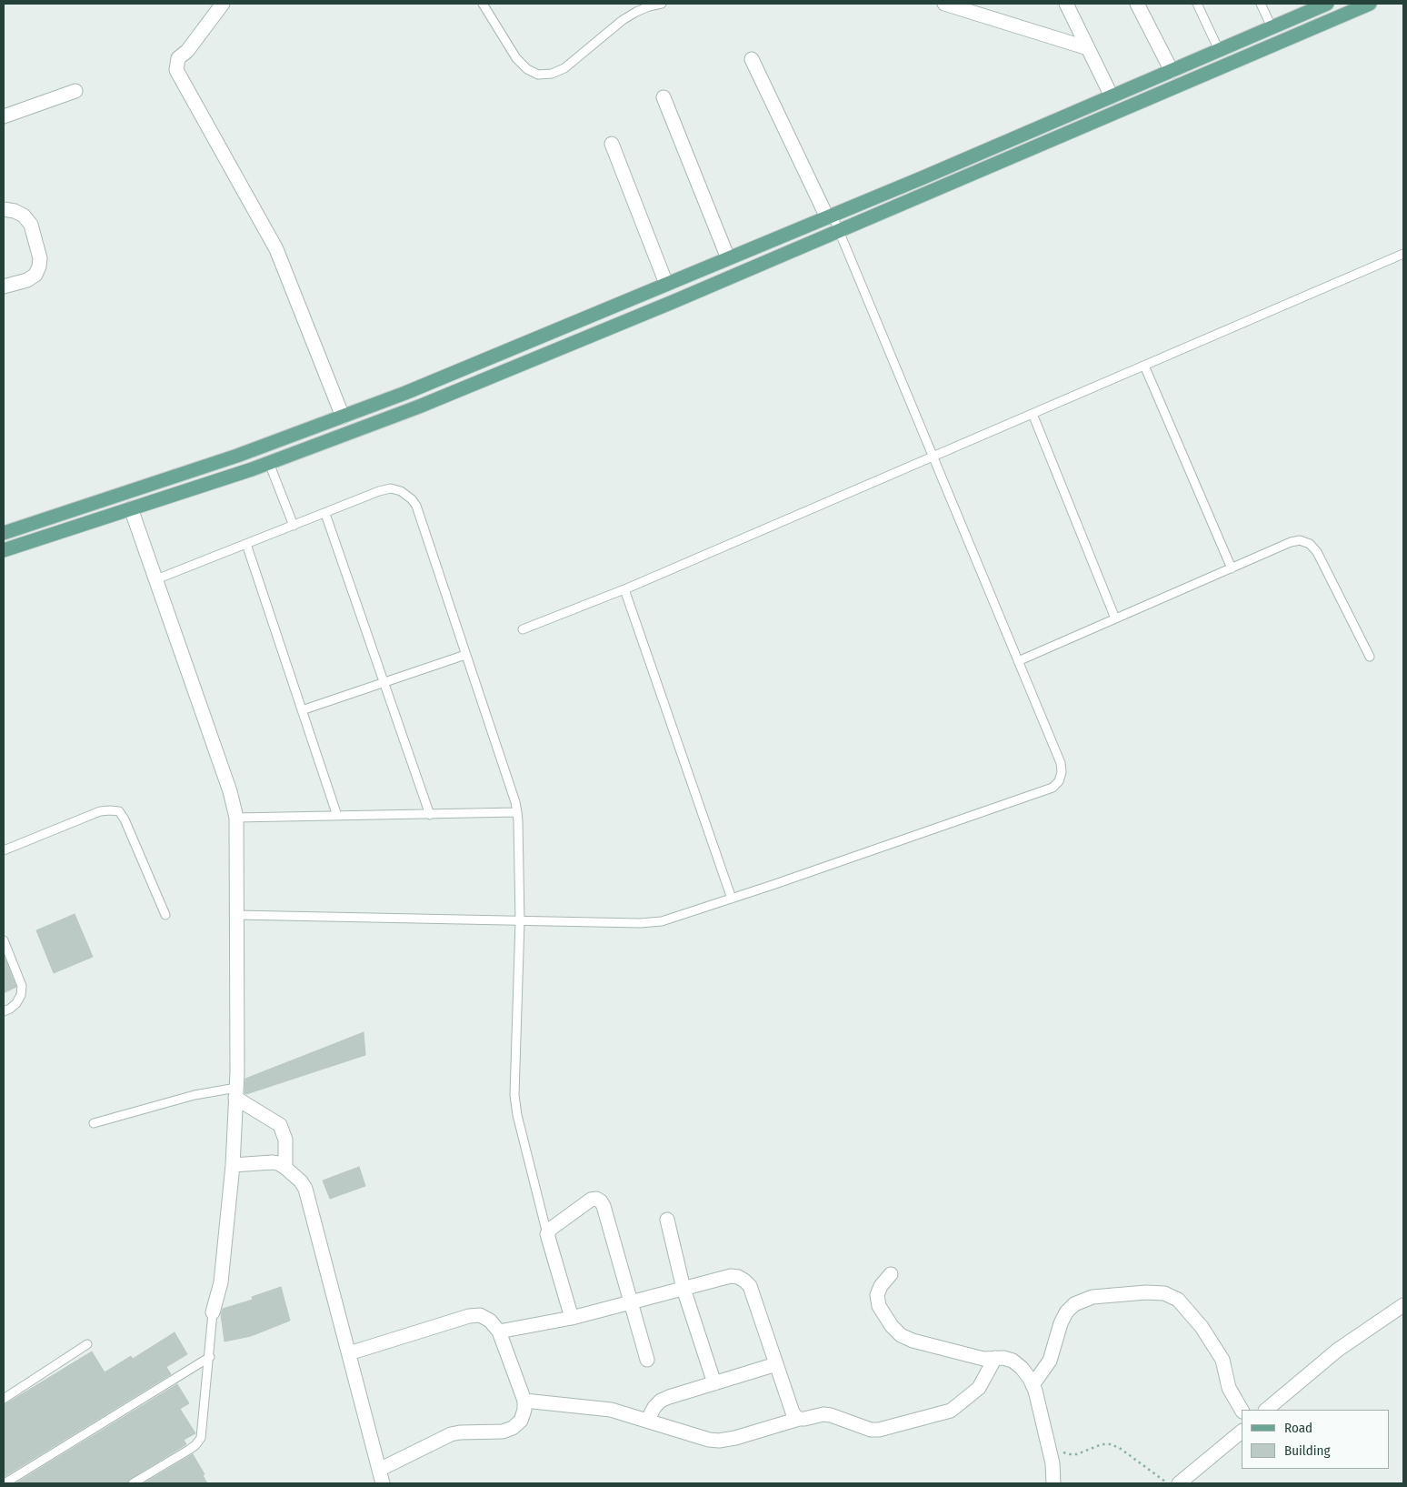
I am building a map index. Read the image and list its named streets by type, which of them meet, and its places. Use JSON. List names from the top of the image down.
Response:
{
  "legend": ["Road", "Building"]
}
